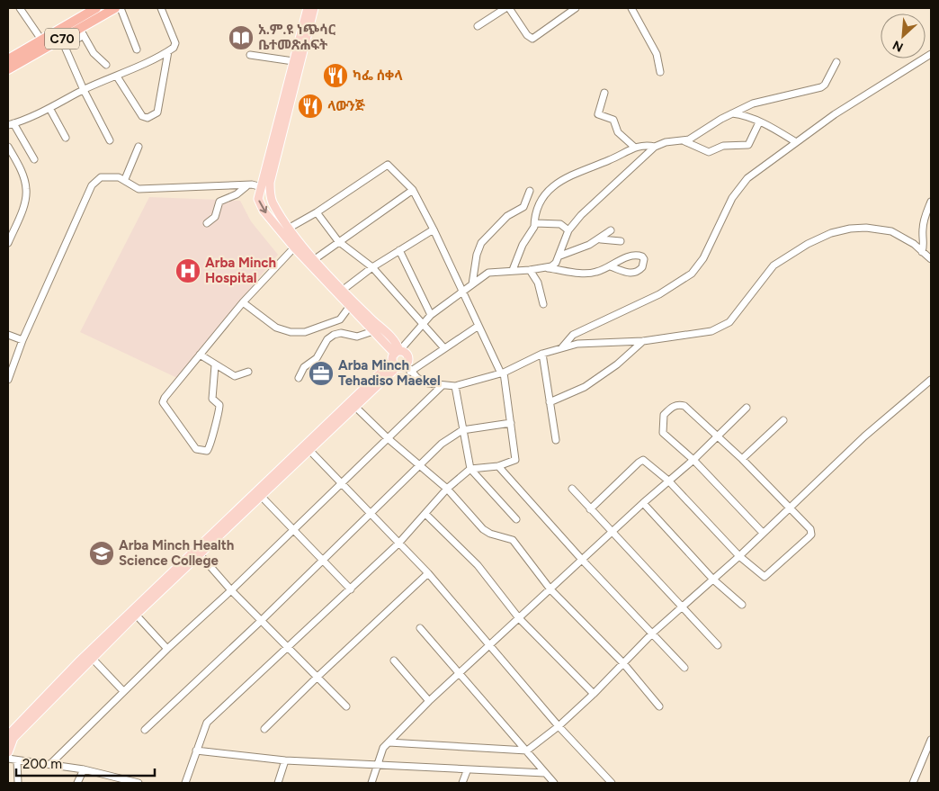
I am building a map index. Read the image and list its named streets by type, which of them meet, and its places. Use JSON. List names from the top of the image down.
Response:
{
  "streets": {
    "highway": ["C70"]
  },
  "places": {
    "library": ["አ.ም.ዩ ነጭሳር ቤተመጽሐፍት"],
    "restaurant": ["ካፌ ሰቀላ", "ላውንጅ"],
    "hospital": ["Arba Minch Hospital"],
    "office": ["Arba Minch Tehadiso Maekel"],
    "school or university": ["Arba Minch Health Science College"]
  },
  "scale_bar": "200 m",
  "north": "bottom left"
}
